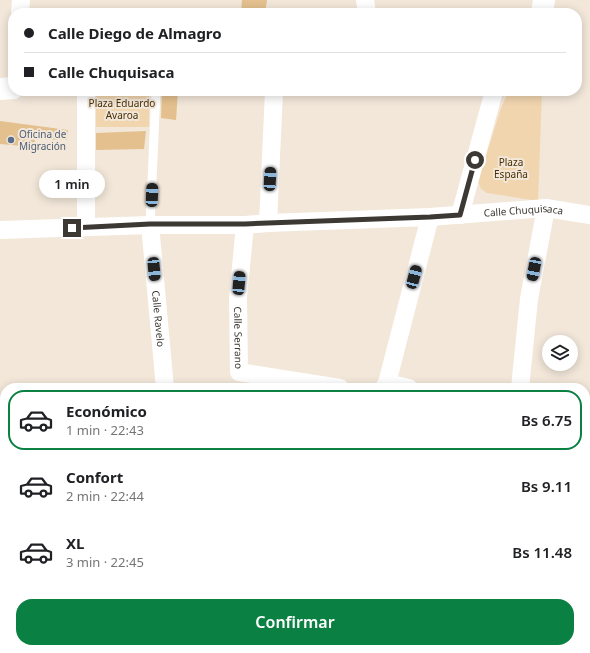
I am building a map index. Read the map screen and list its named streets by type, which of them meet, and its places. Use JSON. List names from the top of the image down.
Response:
{
  "streets": {
    "street": ["Calle Chuquisaca", "Calle Ravelo", "Calle Serrano"]
  },
  "crossings": [
    ["Calle Chuquisaca", "Calle Ravelo"],
    ["Calle Chuquisaca", "Calle Serrano"]
  ],
  "parks": ["Plaza Eduardo Avaroa", "Plaza España"],
  "places": ["Oficina de Migración"],
  "page": {
    "banner": ["Calle Diego de Almagro", "Calle Chuquisaca"],
    "bubble": "1 min",
    "list": [
      {
        "name": "Económico",
        "note": "1 min · 22:43",
        "value": "Bs 6.75"
      },
      {
        "name": "Confort",
        "note": "2 min · 22:44",
        "value": "Bs 9.11"
      },
      {
        "name": "XL",
        "note": "3 min · 22:45",
        "value": "Bs 11.48"
      }
    ],
    "buttons": "Confirmar"
  }
}
